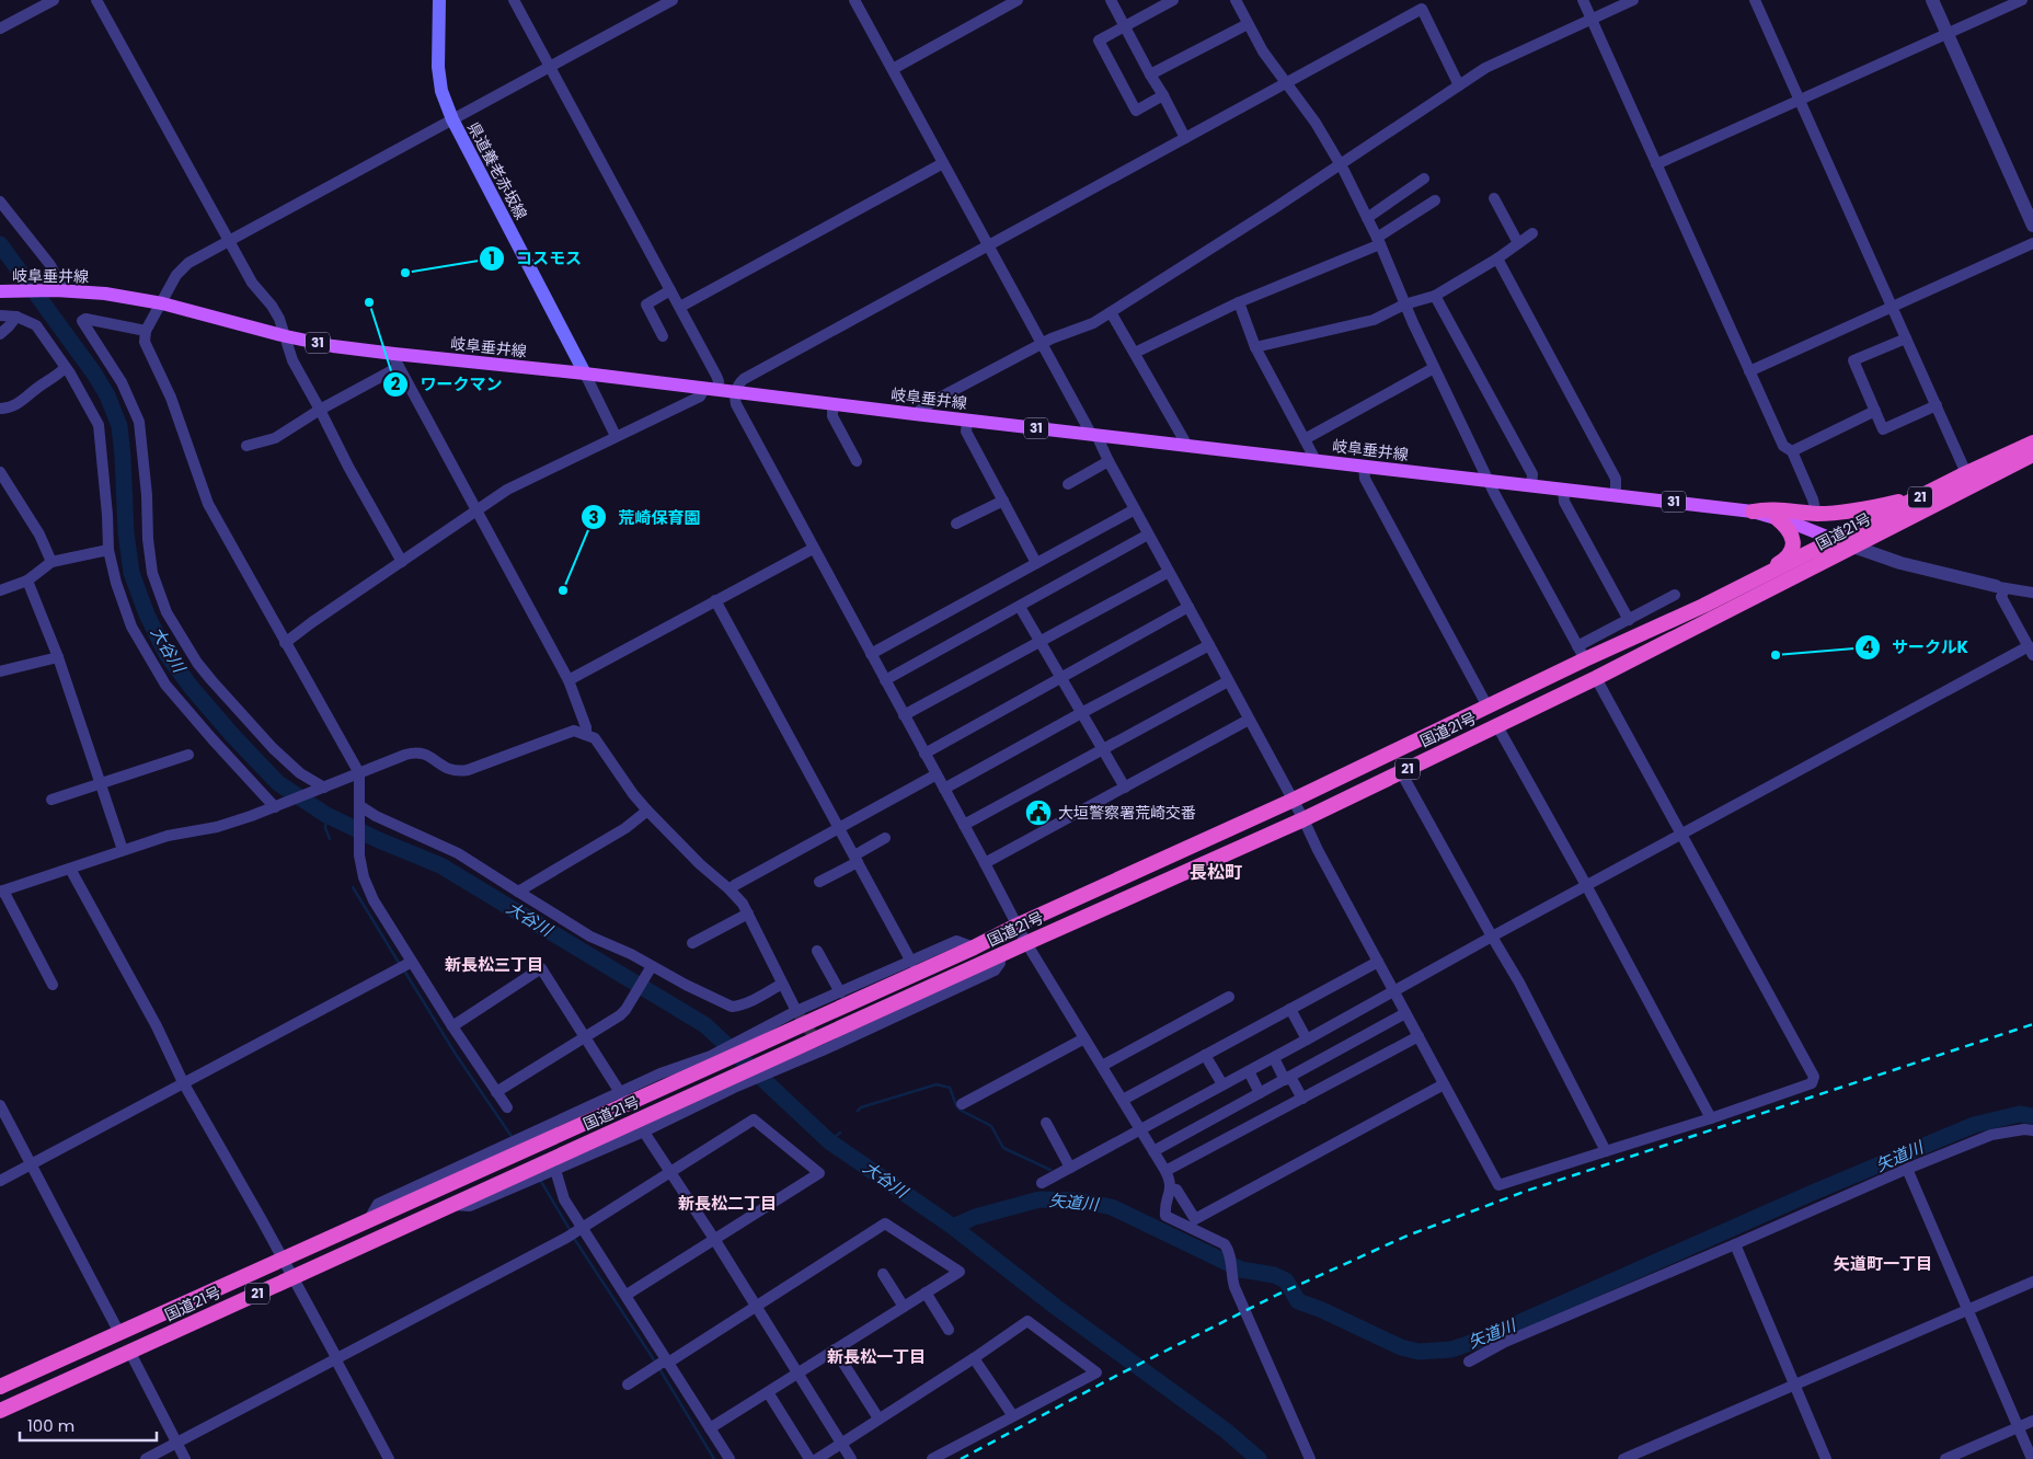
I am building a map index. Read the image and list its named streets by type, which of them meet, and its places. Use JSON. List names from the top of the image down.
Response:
{
  "streets": {
    "highway": ["21", "国道21号"],
    "main road": ["県道養老赤坂線", "岐阜垂井線", "31"]
  },
  "crossings": [
    ["県道養老赤坂線", "岐阜垂井線"],
    ["岐阜垂井線", "21"],
    ["岐阜垂井線", "国道21号"],
    ["21", "国道21号"]
  ],
  "districts": [
    "長松町",
    "新長松三丁目",
    "新長松二丁目",
    "矢道町一丁目",
    "新長松一丁目"
  ],
  "water": ["大谷川", "矢道川"],
  "places": {
    "other": [
      "コスモス",
      "ワークマン",
      "荒崎保育園",
      "サークルK"
    ],
    "public building": ["大垣警察署荒崎交番"]
  },
  "scale_bar": "100 m"
}
